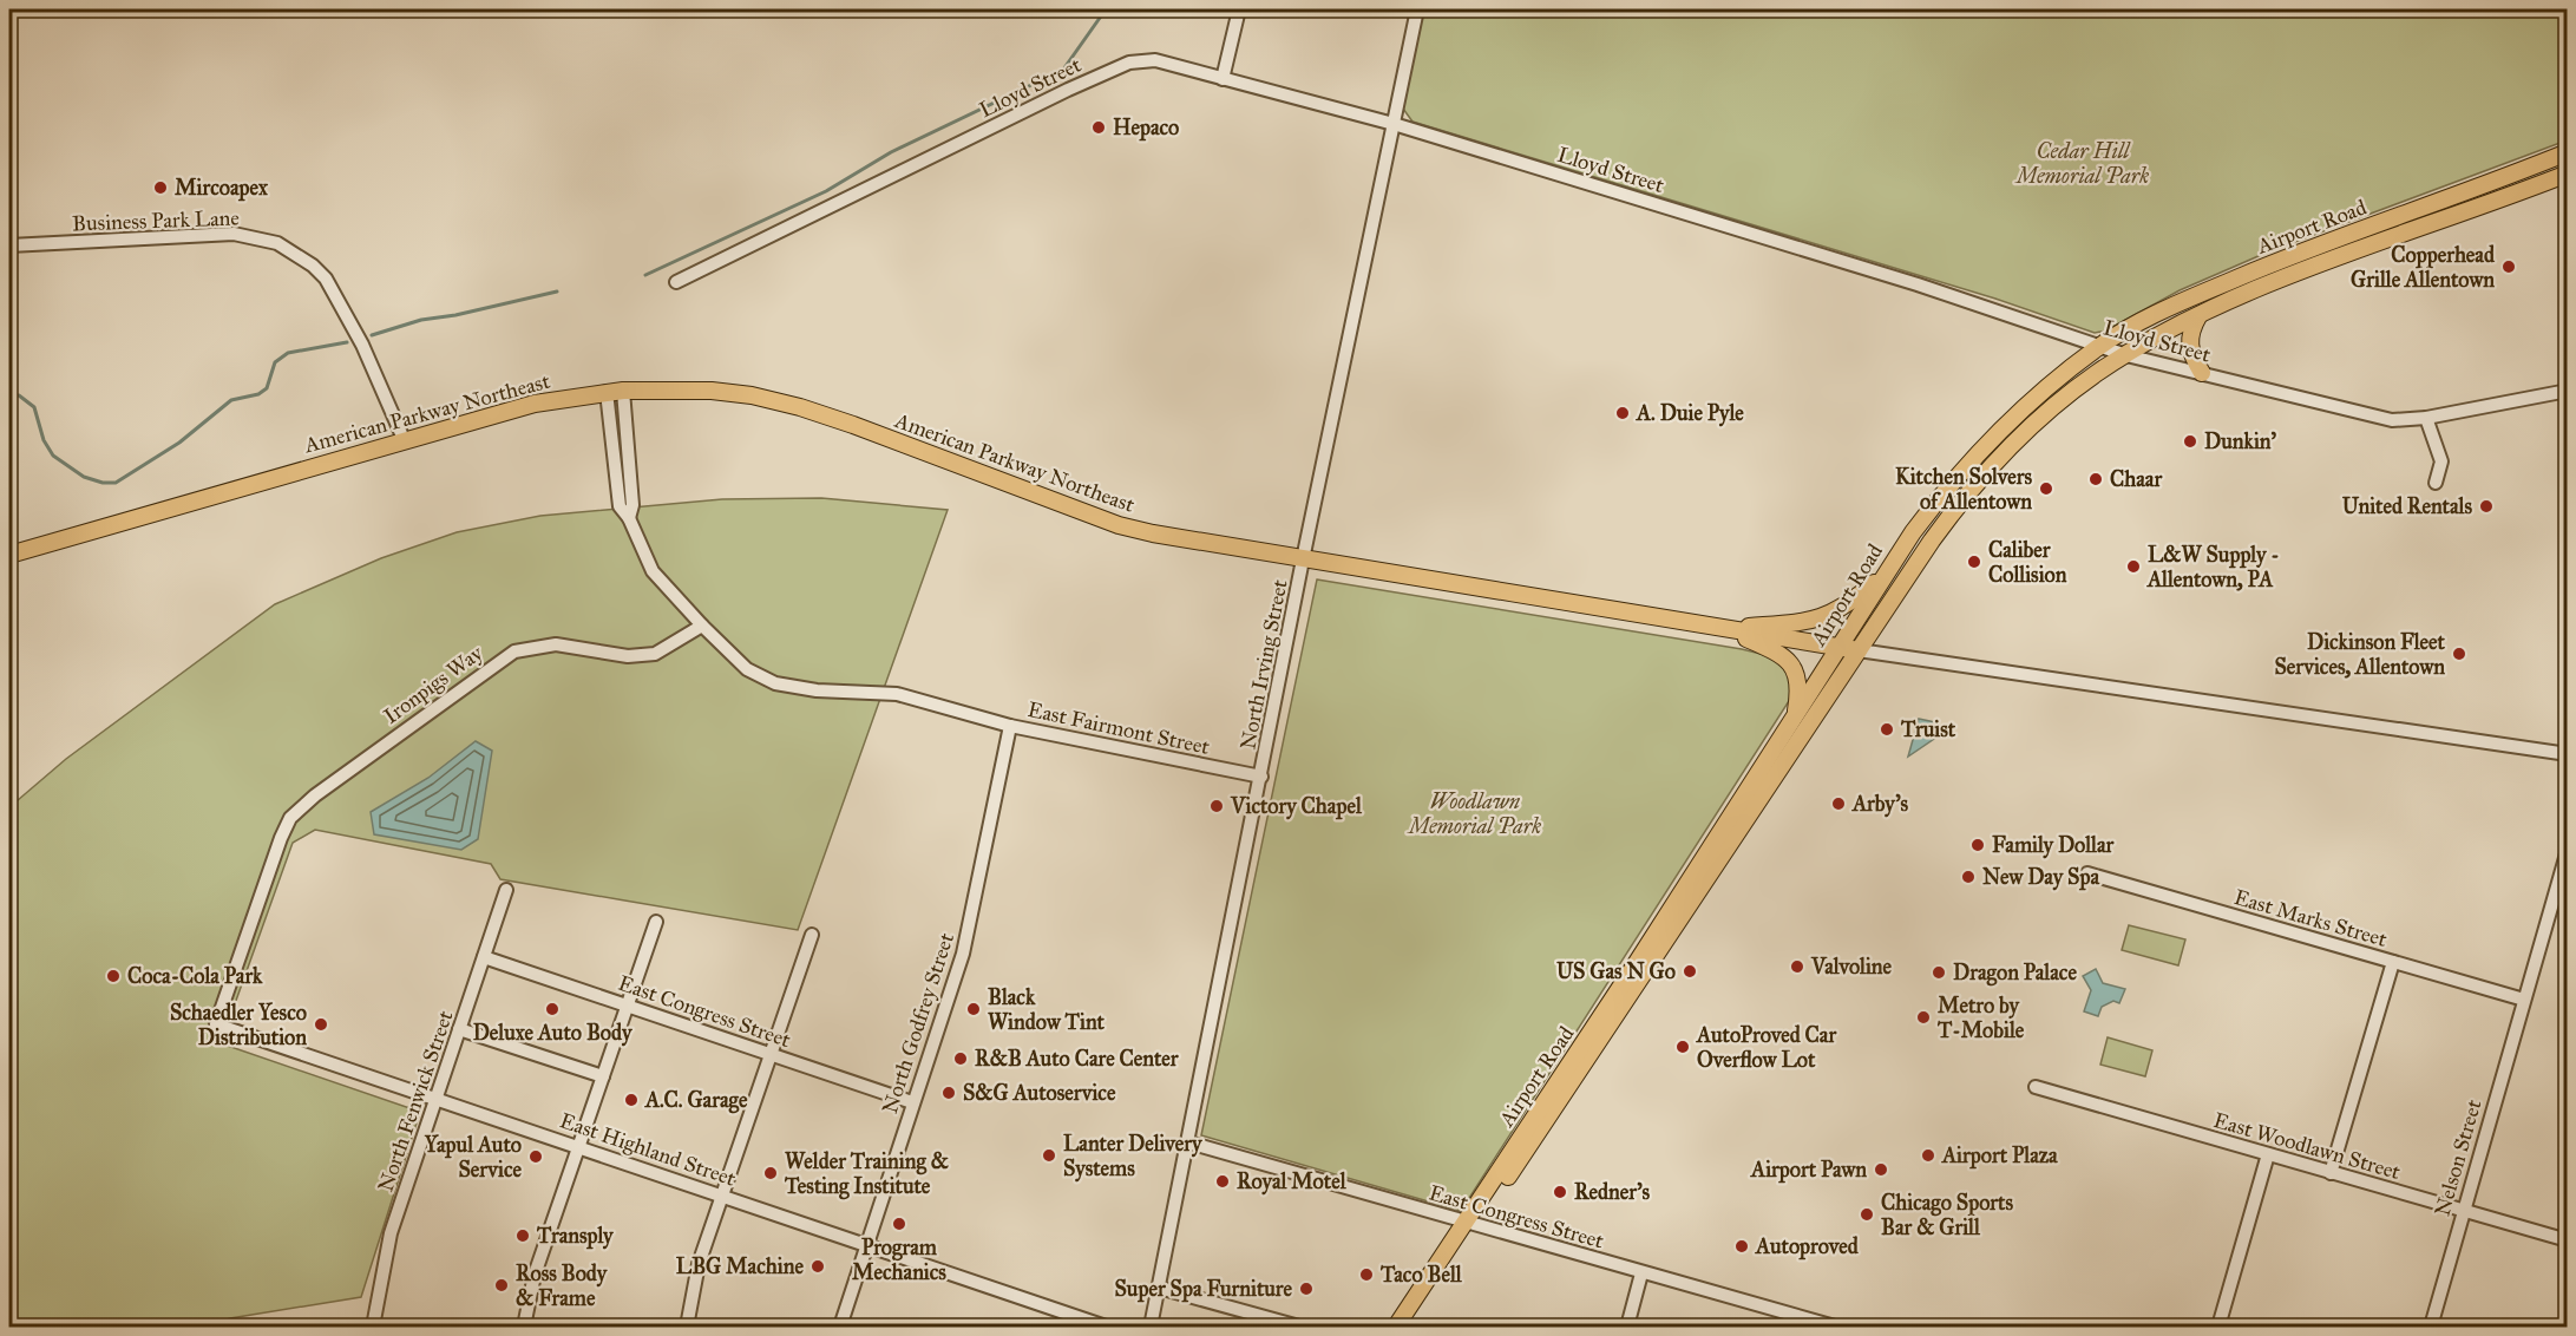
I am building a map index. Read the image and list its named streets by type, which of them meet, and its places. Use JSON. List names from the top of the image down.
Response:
{
  "streets": {
    "main road": ["Airport Road", "American Parkway Northeast"],
    "street": [
      "Lloyd Street",
      "Business Park Lane",
      "North Irving Street",
      "Ironpigs Way",
      "East Fairmont Street",
      "East Marks Street",
      "East Congress Street",
      "North Godfrey Street",
      "North Fenwick Street",
      "East Woodlawn Street",
      "East Highland Street",
      "Nelson Street"
    ]
  },
  "crossings": [
    ["Lloyd Street", "Airport Road"],
    ["Lloyd Street", "North Irving Street"],
    ["Business Park Lane", "American Parkway Northeast"],
    ["Airport Road", "East Congress Street"],
    ["American Parkway Northeast", "North Irving Street"],
    ["North Irving Street", "East Fairmont Street"],
    ["North Irving Street", "East Congress Street"],
    ["Ironpigs Way", "East Fairmont Street"],
    ["Ironpigs Way", "East Highland Street"],
    ["East Fairmont Street", "North Godfrey Street"],
    ["East Marks Street", "Nelson Street"],
    ["East Congress Street", "North Godfrey Street"],
    ["East Congress Street", "North Fenwick Street"],
    ["North Godfrey Street", "East Highland Street"],
    ["North Fenwick Street", "East Highland Street"],
    ["East Woodlawn Street", "Nelson Street"]
  ],
  "parks": ["Cedar Hill Memorial Park", "Woodlawn Memorial Park"],
  "places": [
    "Hepaco",
    "Mircoapex",
    "Copperhead Grille Allentown",
    "A. Duie Pyle",
    "Dunkin'",
    "Chaar",
    "Kitchen Solvers of Allentown",
    "United Rentals",
    "Caliber Collision",
    "L&W Supply - Allentown, PA",
    "Dickinson Fleet Services, Allentown",
    "Truist",
    "Arby's",
    "Victory Chapel",
    "Family Dollar",
    "New Day Spa",
    "Valvoline",
    "US Gas N Go",
    "Dragon Palace",
    "Coca-Cola Park",
    "Deluxe Auto Body",
    "Black Window Tint",
    "Metro by T-Mobile",
    "Schaedler Yesco Distribution",
    "AutoProved Car Overflow Lot",
    "R&B Auto Care Center",
    "S&G Autoservice",
    "A.C. Garage",
    "Lanter Delivery Systems",
    "Airport Plaza",
    "Yapul Auto Service",
    "Airport Pawn",
    "Welder Training & Testing Institute",
    "Royal Motel",
    "Redner's",
    "Chicago Sports Bar & Grill",
    "Program Mechanics",
    "Transply",
    "Autoproved",
    "LBG Machine",
    "Taco Bell",
    "Ross Body & Frame",
    "Super Spa Furniture"
  ]
}
